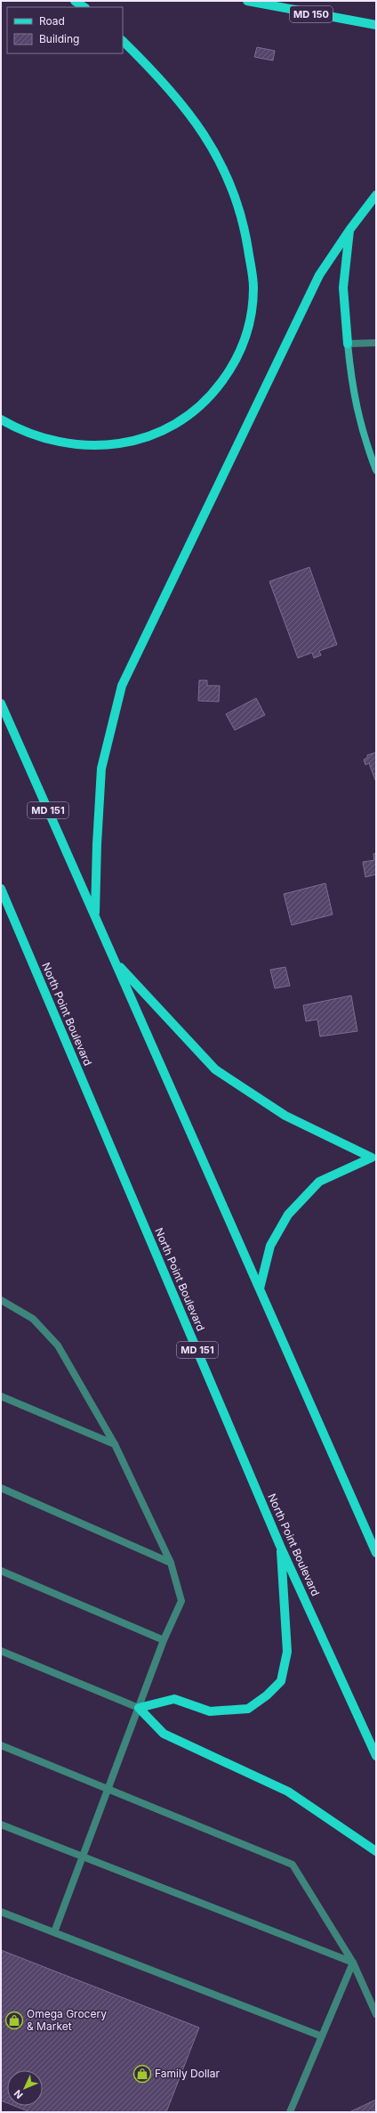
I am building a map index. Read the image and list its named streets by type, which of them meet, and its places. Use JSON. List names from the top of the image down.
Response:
{
  "streets": {
    "main road": ["MD 150", "MD 151", "North Point Boulevard"]
  },
  "places": {
    "shop": ["Omega Grocery & Market", "Family Dollar"]
  },
  "legend": ["Road", "Building"],
  "north": "bottom left"
}
